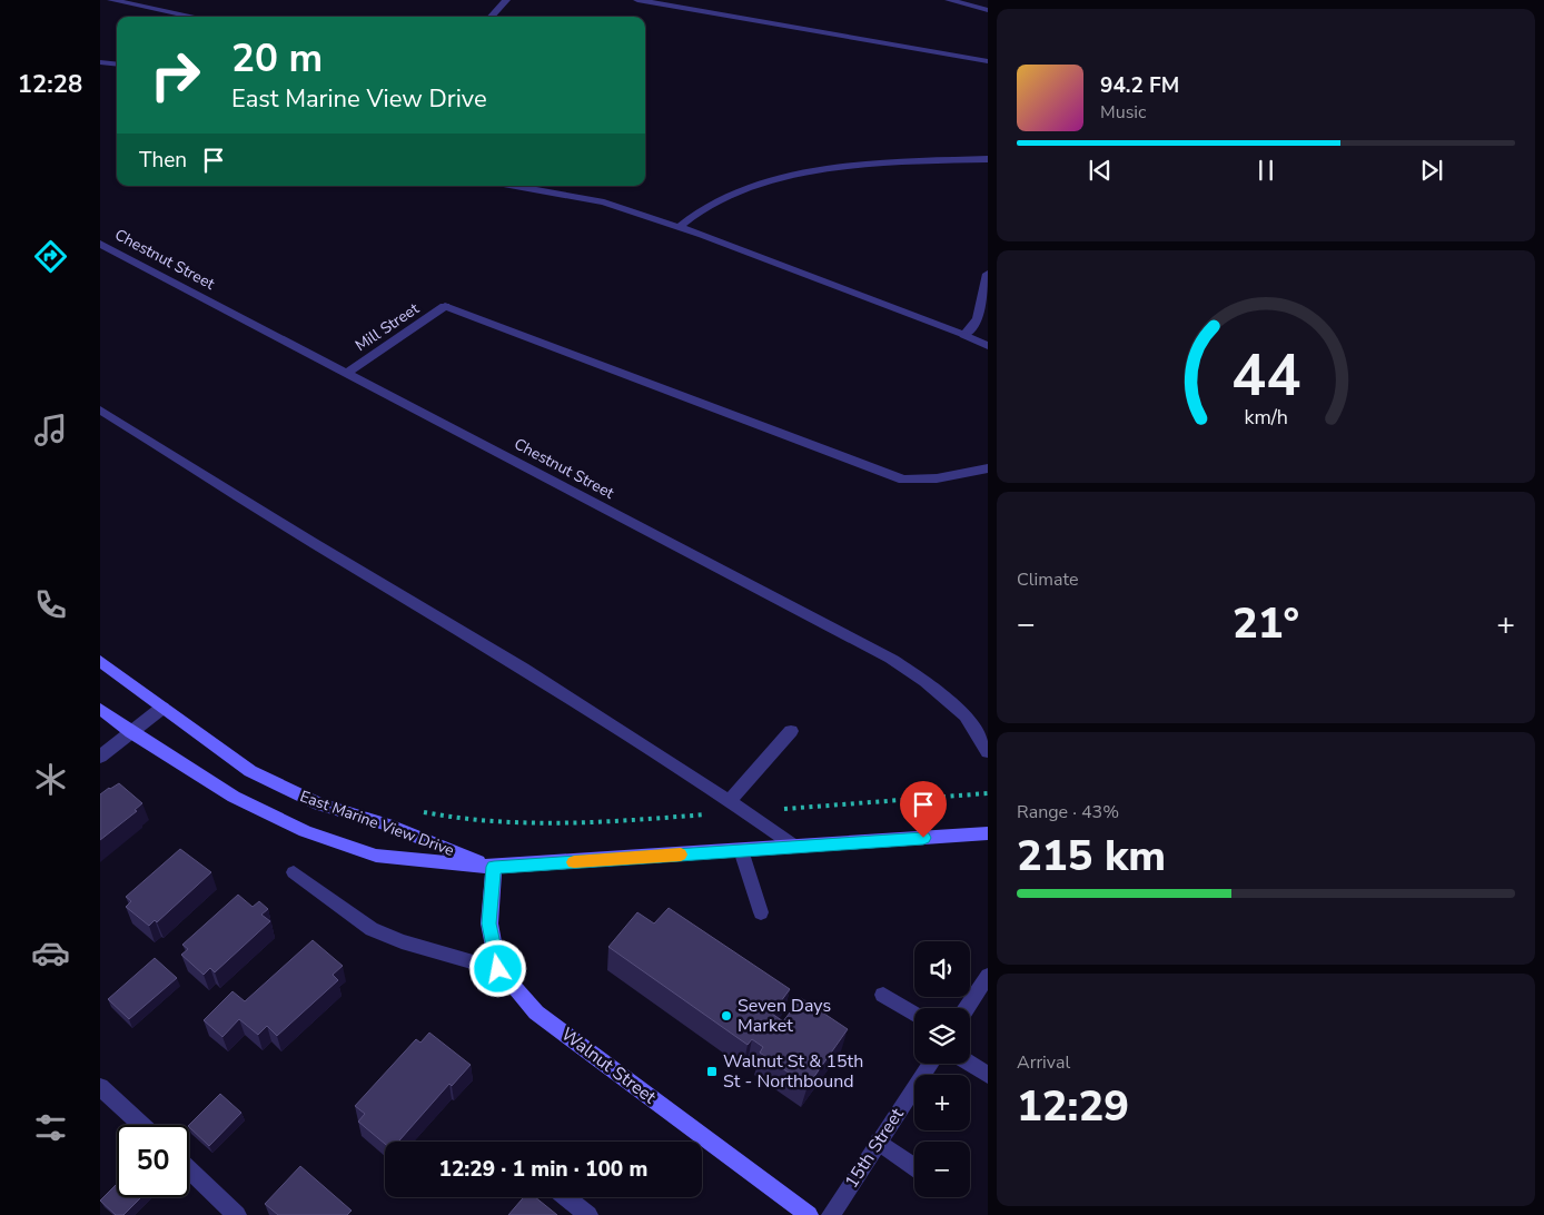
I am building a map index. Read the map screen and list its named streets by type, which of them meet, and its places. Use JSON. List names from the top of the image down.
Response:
{
  "streets": {
    "main road": ["East Marine View Drive", "Walnut Street"],
    "street": ["Chestnut Street", "Mill Street", "15th Street"]
  },
  "crossings": [
    ["Chestnut Street", "Mill Street"]
  ],
  "places": {
    "other": ["Seven Days Market"],
    "transit": ["Walnut St & 15th St - Northbound"]
  },
  "page": {
    "tabs": "12:28",
    "turn": ["20 m", "East Marine View Drive"],
    "song": ["94.2 FM", "Music"],
    "then": "Then",
    "tile": [
      "Climate",
      ["Range · 43%", "215 km"],
      ["Arrival", "12:29"]
    ],
    "heat": ["−", "21°", "+"],
    "map_buttons": ["+", "−"],
    "limit": "50",
    "trip": "12:29 · 1 min · 100 m",
    "gauge": ["44", "km/h"]
  }
}
